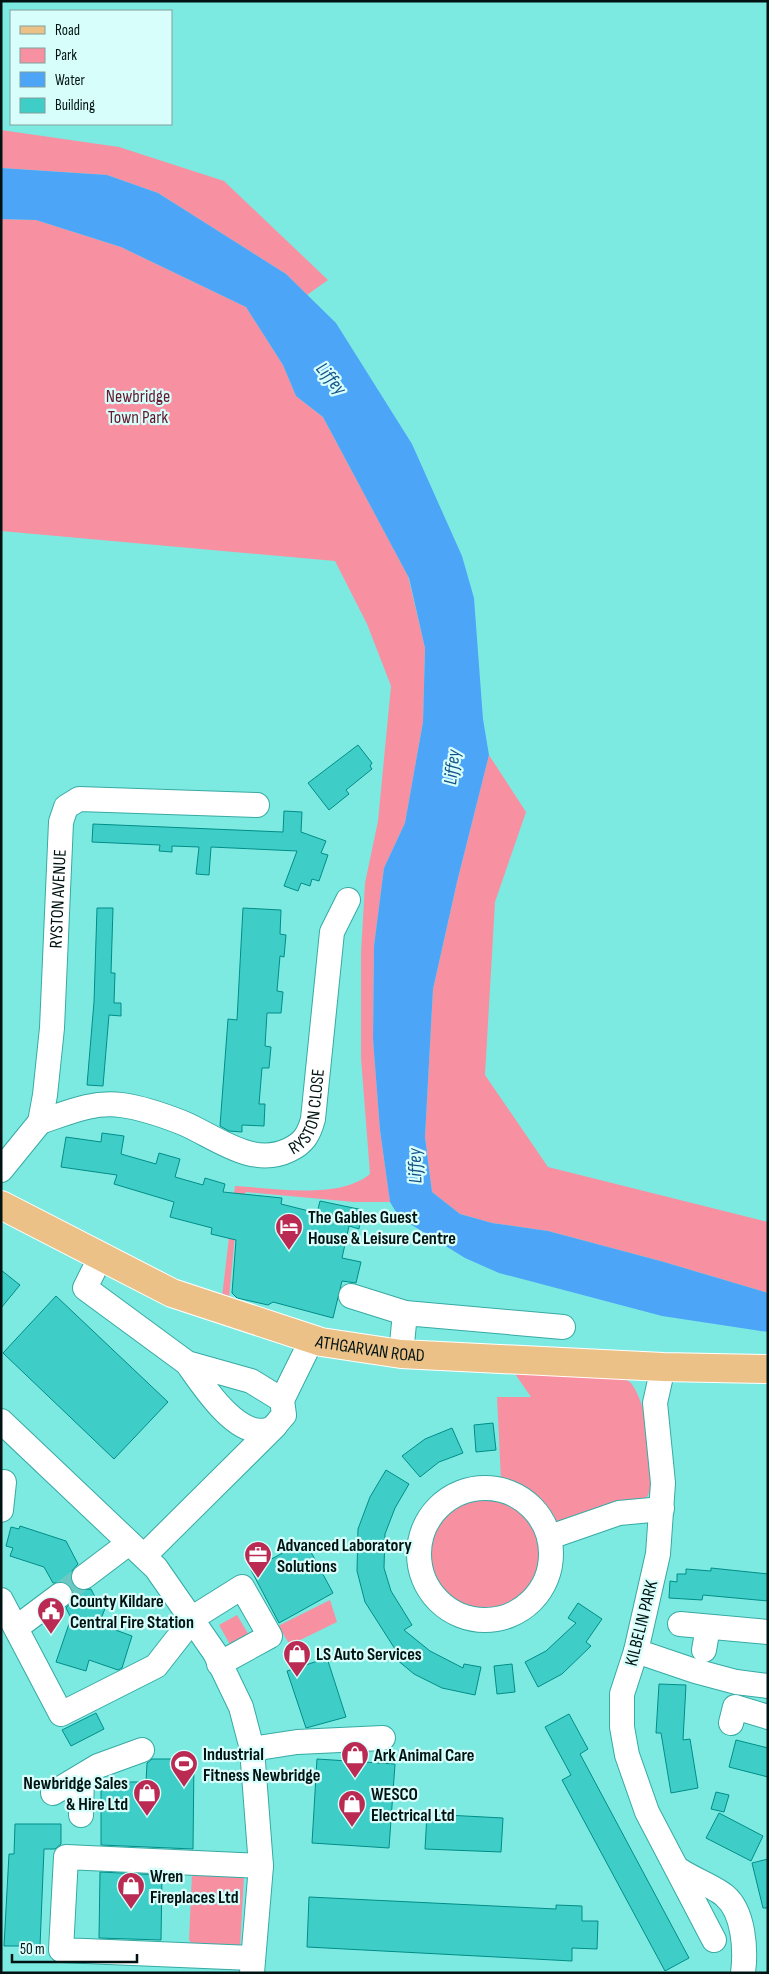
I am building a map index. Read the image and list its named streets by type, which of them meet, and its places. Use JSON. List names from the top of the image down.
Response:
{
  "streets": {
    "main road": ["ATHGARVAN ROAD"],
    "street": ["RYSTON AVENUE", "RYSTON CLOSE", "KILBELIN PARK"]
  },
  "crossings": [
    ["RYSTON AVENUE", "RYSTON CLOSE"],
    ["ATHGARVAN ROAD", "KILBELIN PARK"]
  ],
  "water": ["Liffey"],
  "parks": ["Newbridge Town Park"],
  "places": {
    "hotel": ["The Gables Guest House & Leisure Centre"],
    "office": ["Advanced Laboratory Solutions"],
    "public building": ["County Kildare Central Fire Station"],
    "shop": [
      "LS Auto Services",
      "Ark Animal Care",
      "Newbridge Sales & Hire Ltd",
      "WESCO Electrical Ltd",
      "Wren Fireplaces Ltd"
    ],
    "sports": ["Industrial Fitness Newbridge"]
  },
  "legend": [
    "Road",
    "Park",
    "Water",
    "Building"
  ],
  "scale_bar": "50 m"
}
